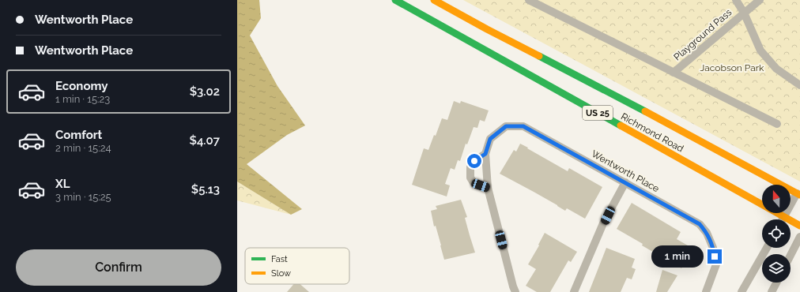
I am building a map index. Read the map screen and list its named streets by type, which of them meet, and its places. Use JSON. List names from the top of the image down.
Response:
{
  "streets": {
    "highway": ["US 25", "Richmond Road"],
    "street": ["Playground Pass", "Wentworth Place"]
  },
  "parks": ["Jacobson Park"],
  "legend": ["Fast", "Slow"],
  "north": "top",
  "page": {
    "banner": ["Wentworth Place", "Wentworth Place"],
    "list": [
      {
        "name": "Economy",
        "note": "1 min · 15:23",
        "value": "$3.02"
      },
      {
        "name": "Comfort",
        "note": "2 min · 15:24",
        "value": "$4.07"
      },
      {
        "name": "XL",
        "note": "3 min · 15:25",
        "value": "$5.13"
      }
    ],
    "buttons": "Confirm",
    "bubble": "1 min"
  }
}
